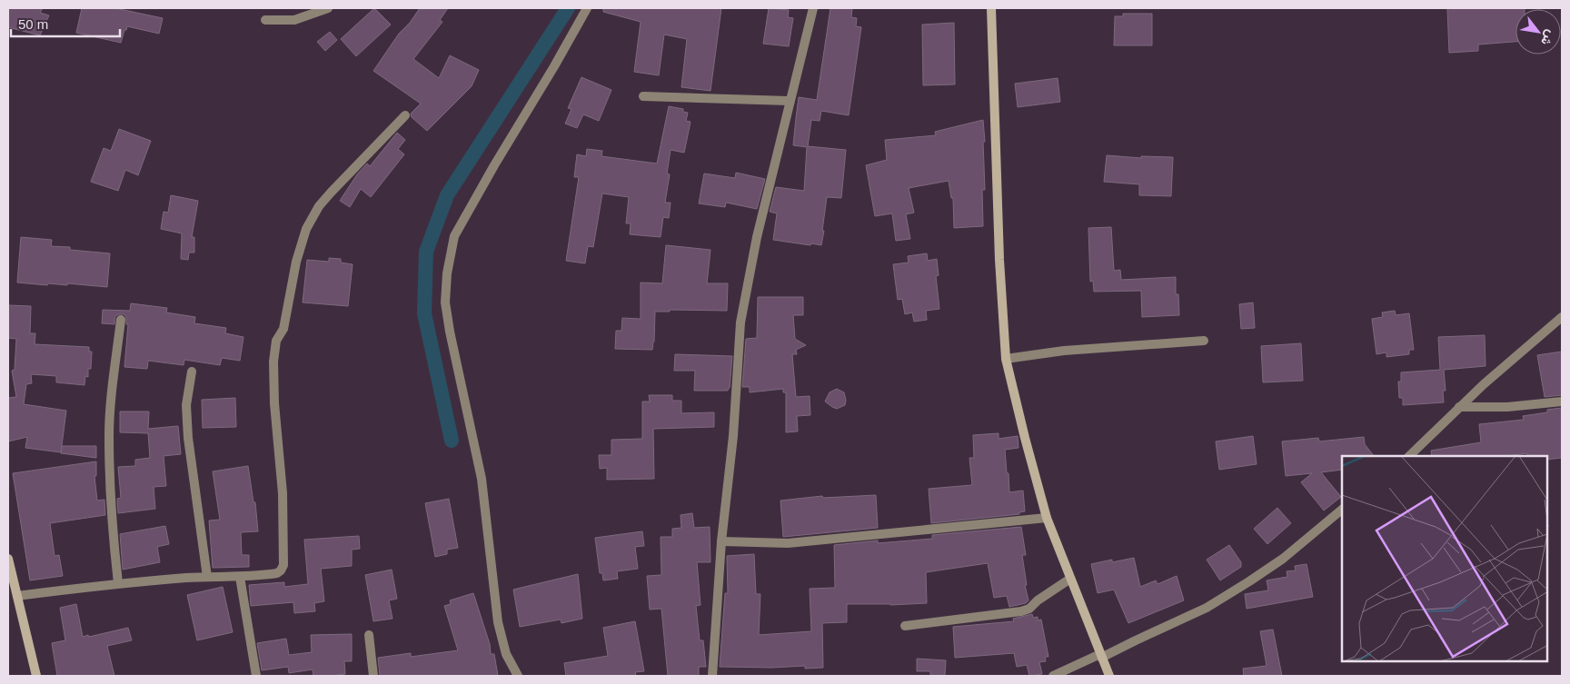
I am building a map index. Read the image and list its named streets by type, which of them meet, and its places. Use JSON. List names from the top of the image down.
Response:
{
  "scale_bar": "50 m",
  "north": "bottom right"
}
